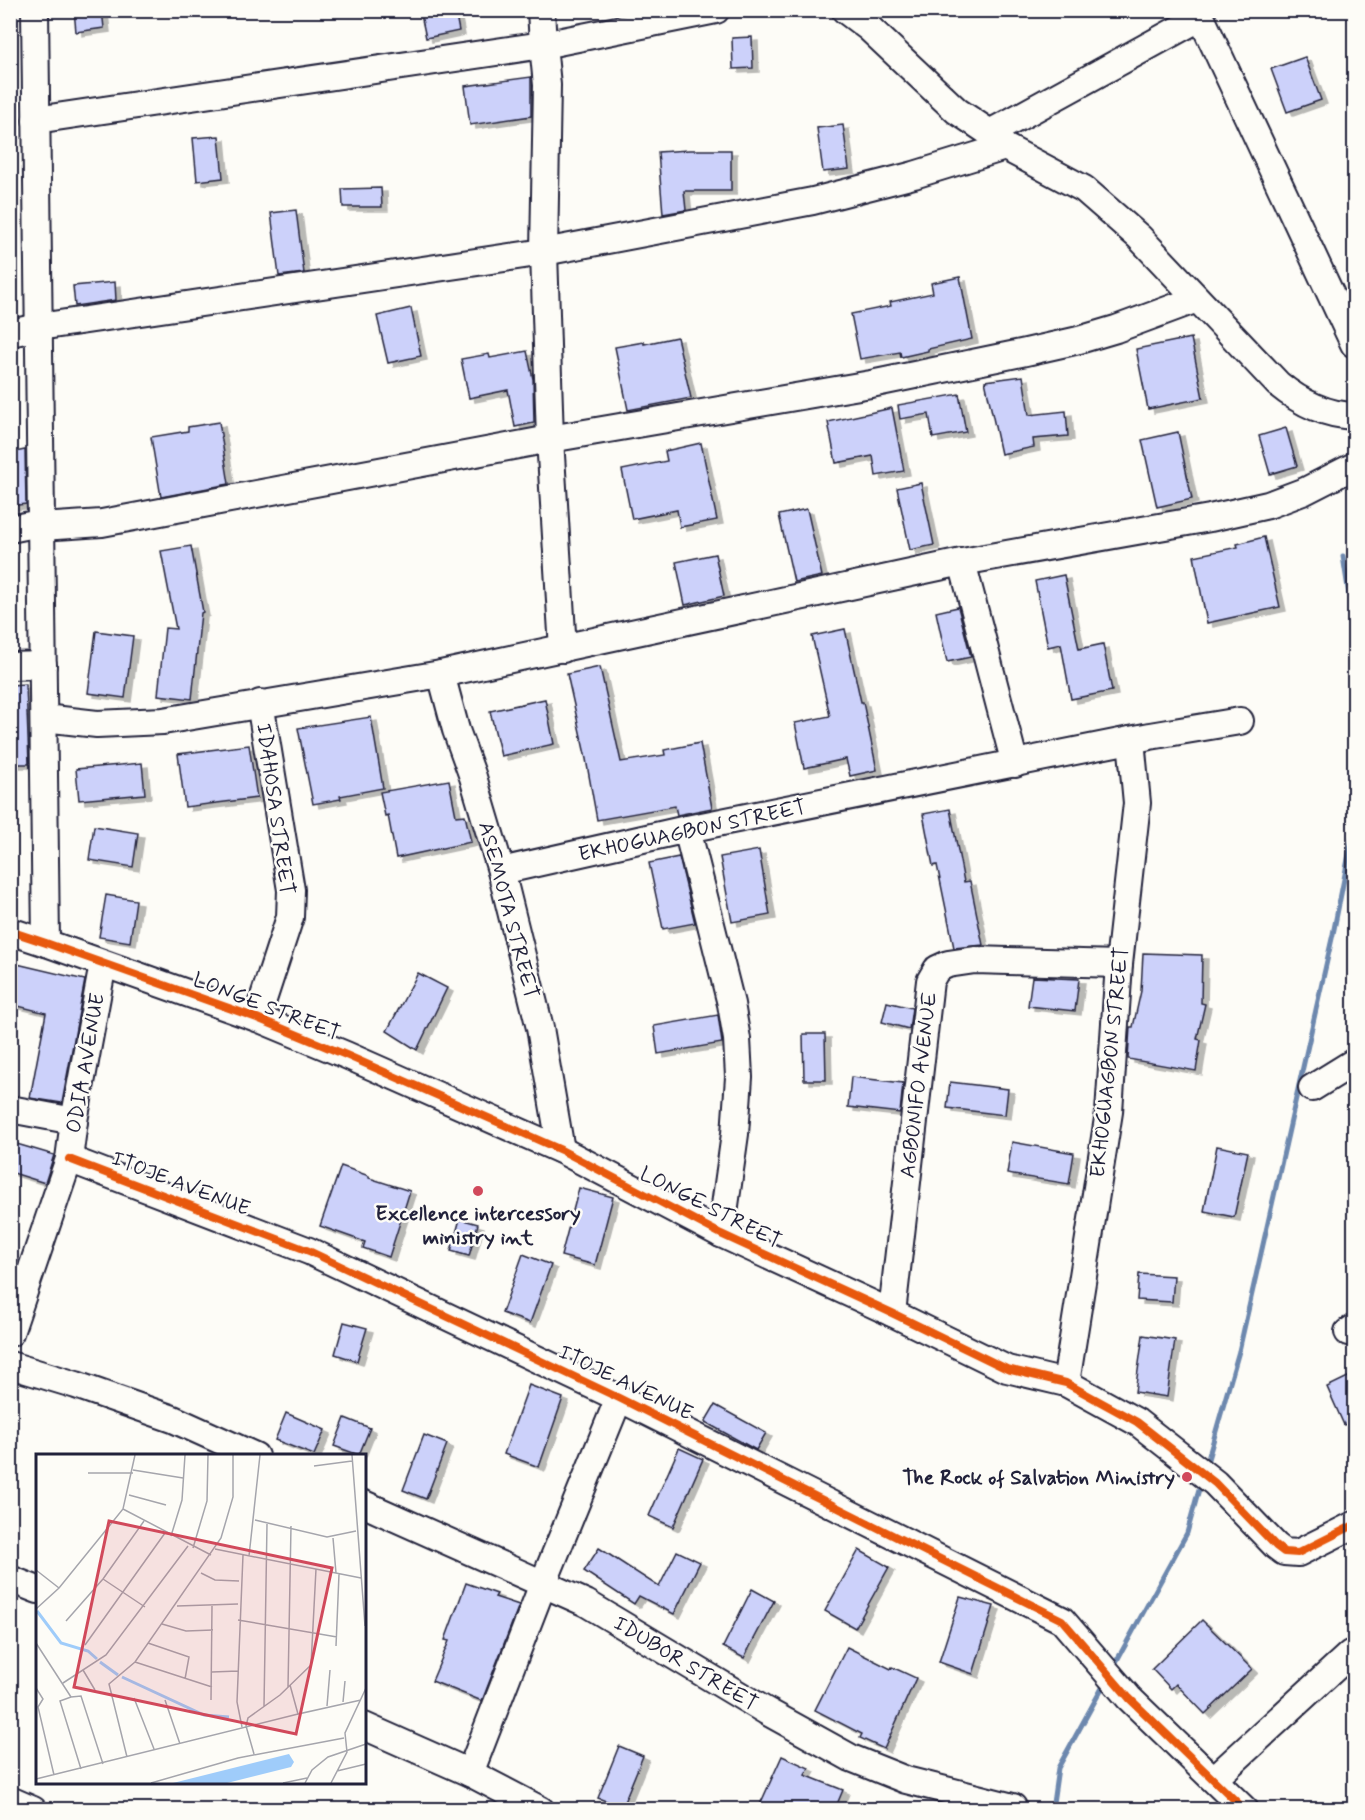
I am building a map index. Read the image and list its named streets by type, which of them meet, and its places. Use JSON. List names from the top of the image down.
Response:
{
  "streets": {
    "street": [
      "IDAHOSA STREET",
      "EKHOGUAGBON STREET",
      "ASEMOTA STREET",
      "LONGE STREET",
      "ODIA AVENUE",
      "AGBONIFO AVENUE",
      "ITOJE AVENUE",
      "IDUBOR STREET"
    ]
  },
  "crossings": [
    ["IDAHOSA STREET", "LONGE STREET"],
    ["EKHOGUAGBON STREET", "ASEMOTA STREET"],
    ["EKHOGUAGBON STREET", "LONGE STREET"],
    ["EKHOGUAGBON STREET", "AGBONIFO AVENUE"],
    ["ASEMOTA STREET", "LONGE STREET"],
    ["LONGE STREET", "ODIA AVENUE"],
    ["LONGE STREET", "AGBONIFO AVENUE"],
    ["ODIA AVENUE", "ITOJE AVENUE"]
  ],
  "places": ["Excellence intercessory ministry int", "The Rock of Salvation Ministry"]
}
